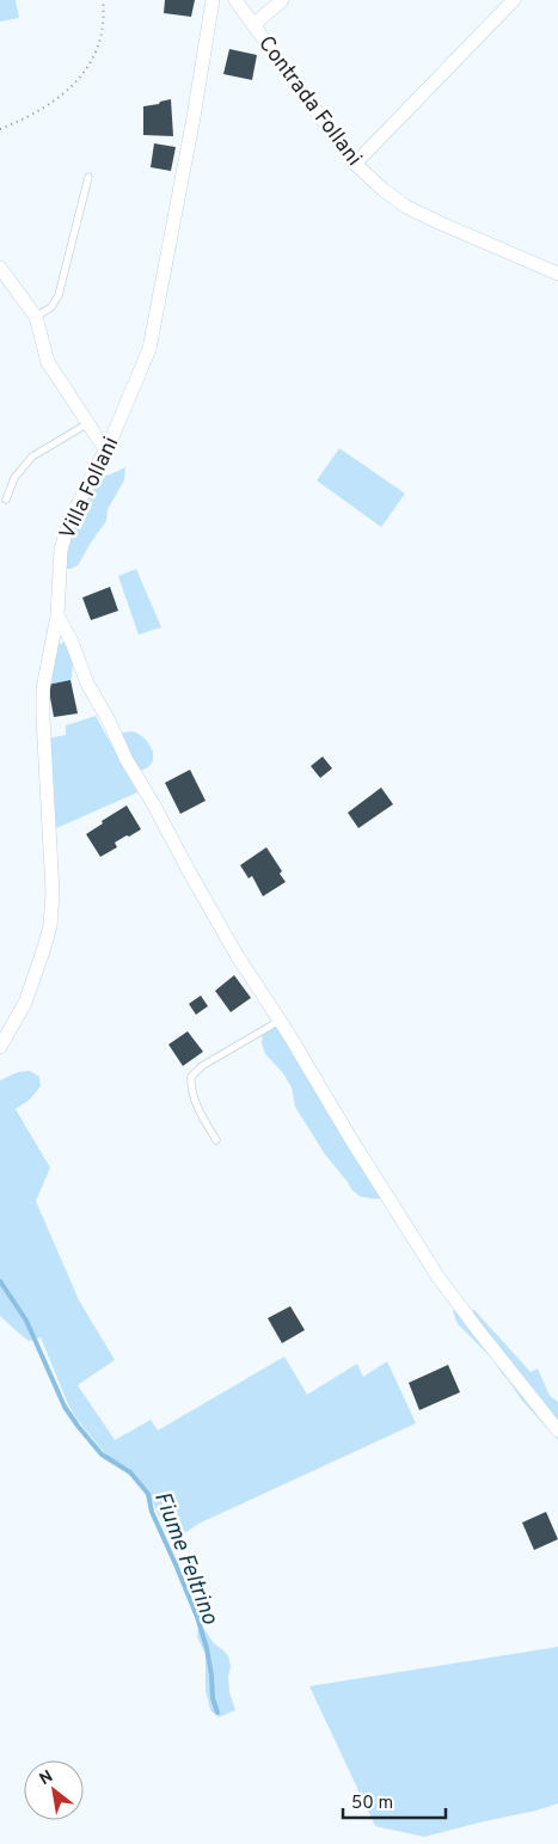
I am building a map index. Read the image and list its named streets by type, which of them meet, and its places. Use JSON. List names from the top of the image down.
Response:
{
  "streets": {
    "street": ["Contrada Follani", "Villa Follani"]
  },
  "water": ["Fiume Feltrino"],
  "scale_bar": "50 m",
  "north": "top left"
}
